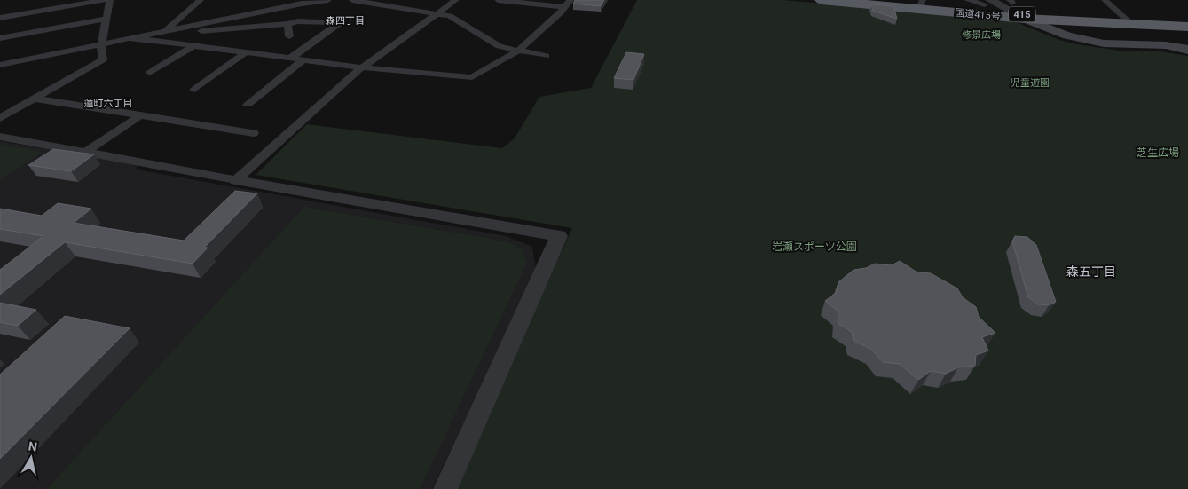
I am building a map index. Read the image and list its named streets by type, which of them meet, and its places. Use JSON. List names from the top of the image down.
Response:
{
  "streets": {
    "highway": ["国道415号", "415"]
  },
  "districts": ["森四丁目", "蓮町六丁目", "森五丁目"],
  "parks": [
    "修景広場",
    "児童遊園",
    "芝生広場",
    "岩瀬スポーツ公園"
  ],
  "north": "top"
}
